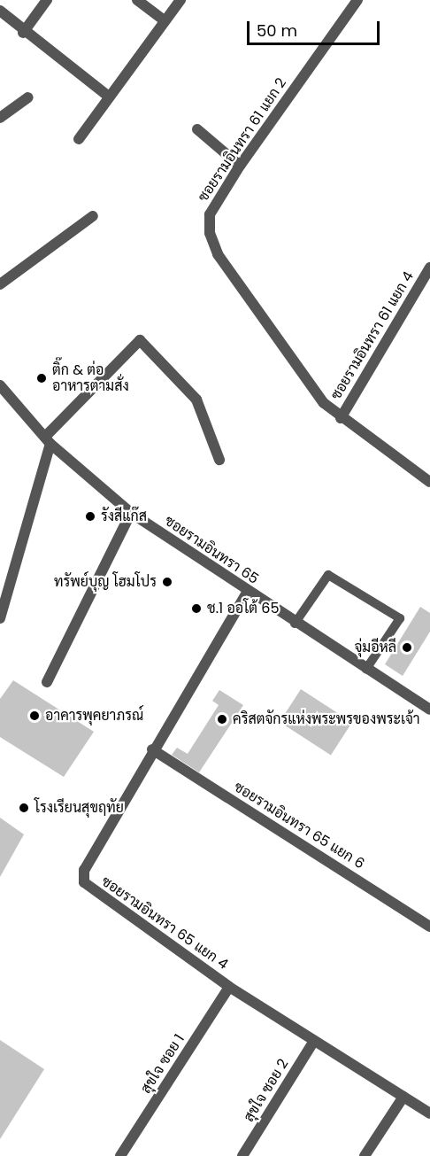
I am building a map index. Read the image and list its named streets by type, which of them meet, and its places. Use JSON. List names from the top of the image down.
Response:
{
  "streets": {
    "street": [
      "ซอยรามอินทรา 61 แยก 2",
      "ซอยรามอินทรา 61 แยก 4",
      "ซอยรามอินทรา 65",
      "ซอยรามอินทรา 65 แยก 6",
      "ซอยรามอินทรา 65 แยก 4",
      "สุขใจ ซอย 1",
      "สุขใจ ซอย 2"
    ]
  },
  "crossings": [
    ["ซอยรามอินทรา 61 แยก 2", "ซอยรามอินทรา 61 แยก 4"],
    ["ซอยรามอินทรา 65", "ซอยรามอินทรา 65 แยก 4"],
    ["ซอยรามอินทรา 65 แยก 6", "ซอยรามอินทรา 65 แยก 4"],
    ["ซอยรามอินทรา 65 แยก 4", "สุขใจ ซอย 1"],
    ["ซอยรามอินทรา 65 แยก 4", "สุขใจ ซอย 2"]
  ],
  "places": [
    "ติ๊ก & ต่อ อาหารตามสั่ง",
    "รังสีแก๊ส",
    "ทรัพย์บุญ โฮมโปร",
    "ช.1 ออโต้ 65",
    "จุ่มอีหลี",
    "อาคารพุคยาภรณ์",
    "คริสตจักรแห่งพระพรของพระเจ้า",
    "โรงเรียนสุขฤทัย"
  ],
  "scale_bar": "50 m"
}
